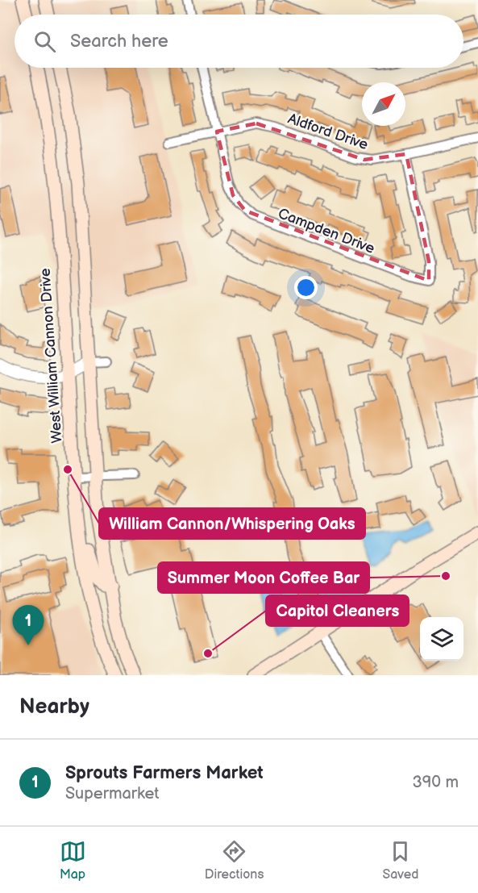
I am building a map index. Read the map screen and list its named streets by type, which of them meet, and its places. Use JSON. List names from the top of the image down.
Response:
{
  "streets": {
    "main road": ["West William Cannon Drive"],
    "street": ["Aldford Drive", "Campden Drive"]
  },
  "crossings": [
    ["Aldford Drive", "Campden Drive"]
  ],
  "places": ["William Cannon/Whispering Oaks", "Summer Moon Coffee Bar", "Capitol Cleaners"],
  "north": "top right",
  "page": {
    "search": "Search here",
    "pins": "1",
    "heading": "Nearby",
    "list": [
      {
        "mark": "1",
        "name": "Sprouts Farmers Market",
        "note": "Supermarket",
        "value": "390 m"
      }
    ],
    "nav": ["Map", "Directions", "Saved"]
  }
}
